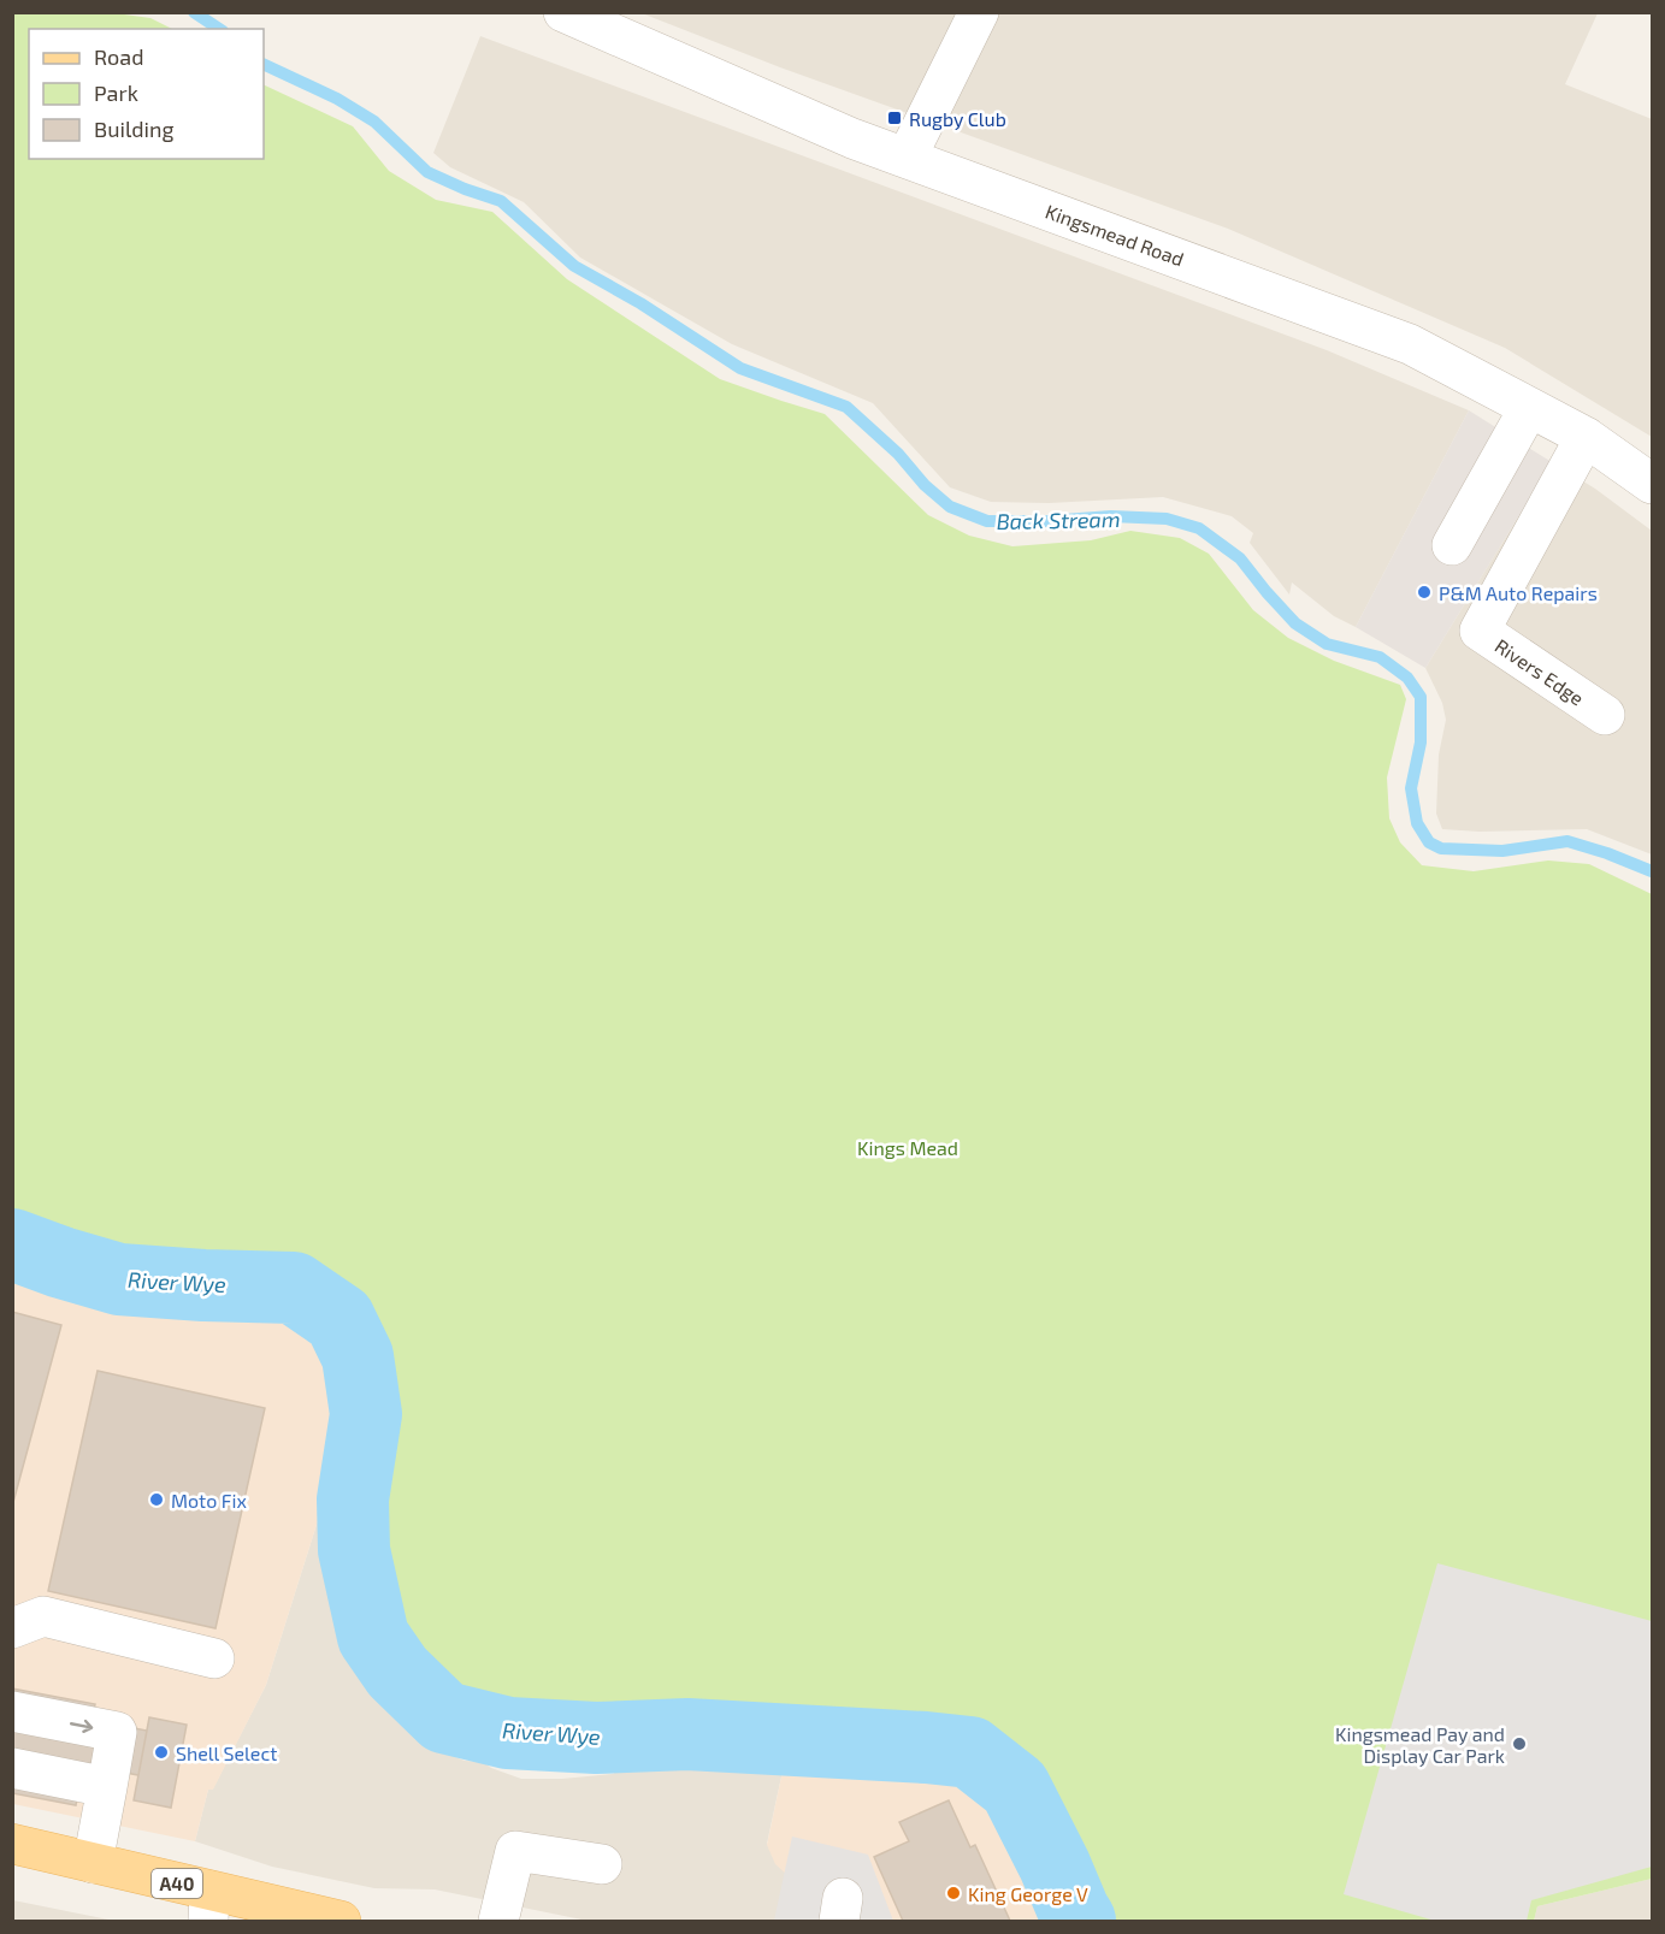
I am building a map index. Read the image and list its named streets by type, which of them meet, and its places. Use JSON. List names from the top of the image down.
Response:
{
  "streets": {
    "main road": ["A40"],
    "street": ["Kingsmead Road", "Rivers Edge"]
  },
  "crossings": [
    ["Kingsmead Road", "Rivers Edge"]
  ],
  "water": ["Back Stream", "River Wye"],
  "parks": ["Kings Mead"],
  "places": {
    "transit": ["Rugby Club"],
    "other": [
      "P&M Auto Repairs",
      "Moto Fix",
      "Kingsmead Pay and Display Car Park",
      "Shell Select",
      "King George V"
    ]
  },
  "legend": ["Road", "Park", "Building"]
}
